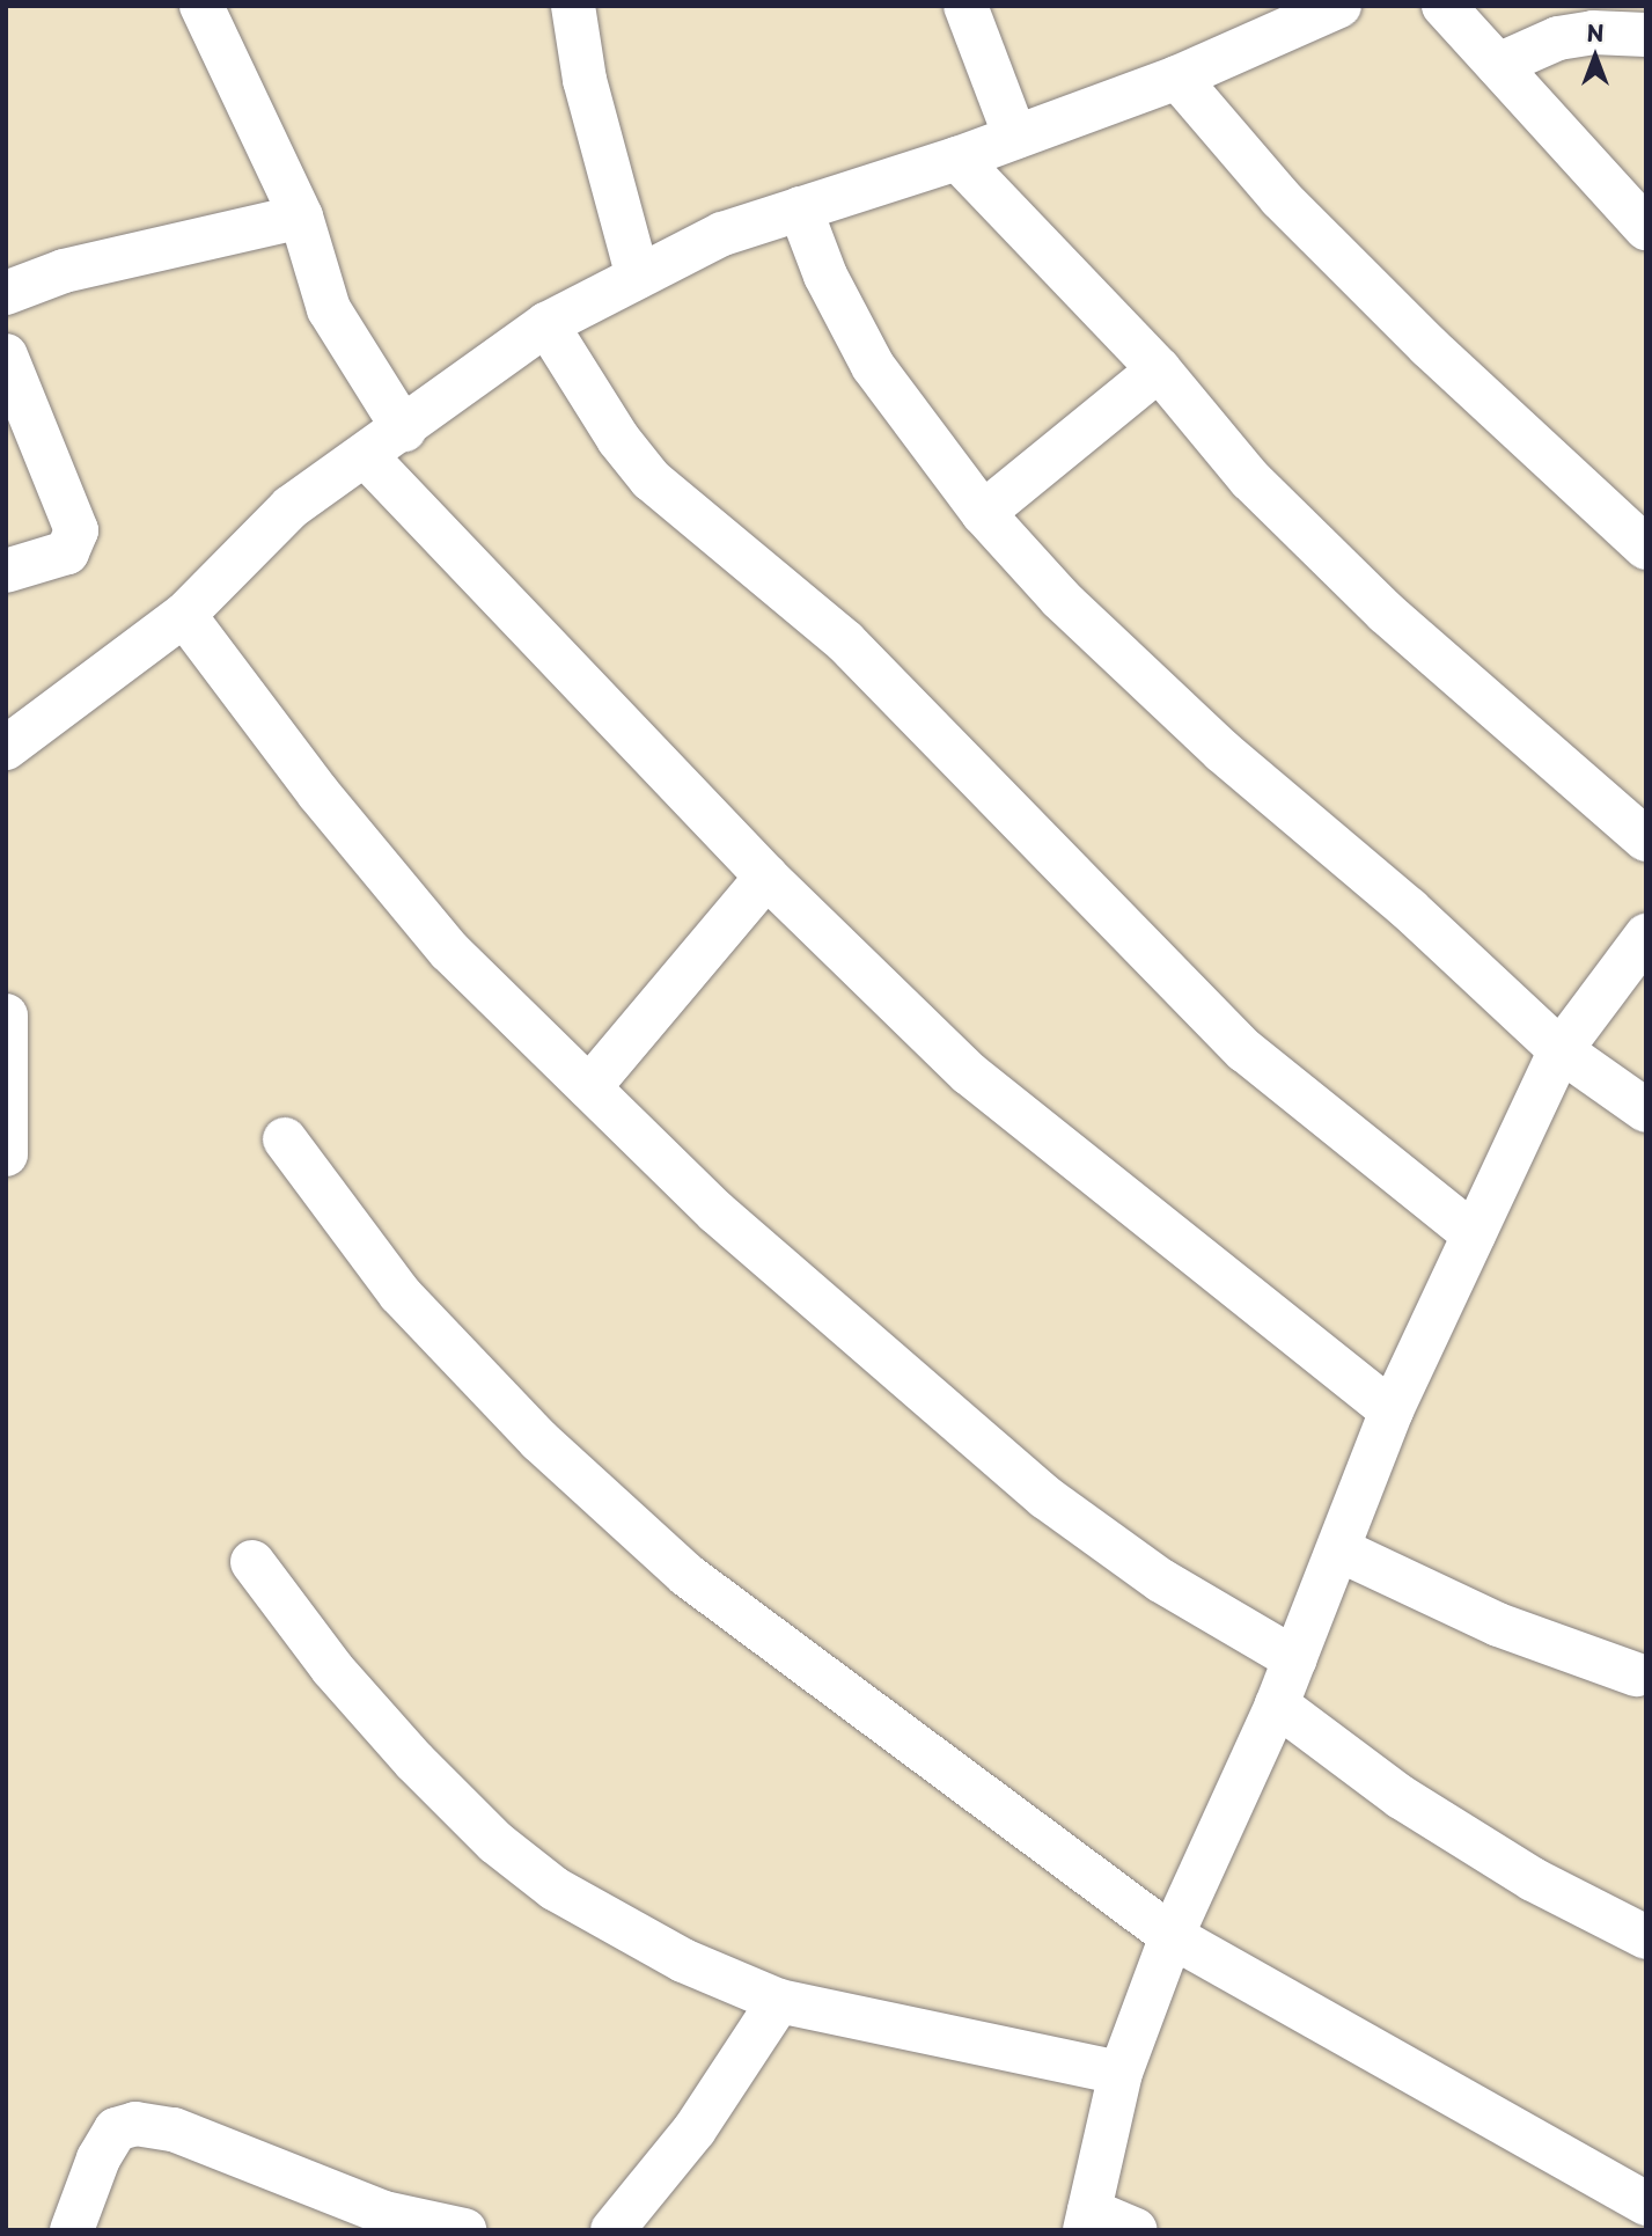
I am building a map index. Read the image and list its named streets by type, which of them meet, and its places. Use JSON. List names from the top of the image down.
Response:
{
  "north": "top"
}
